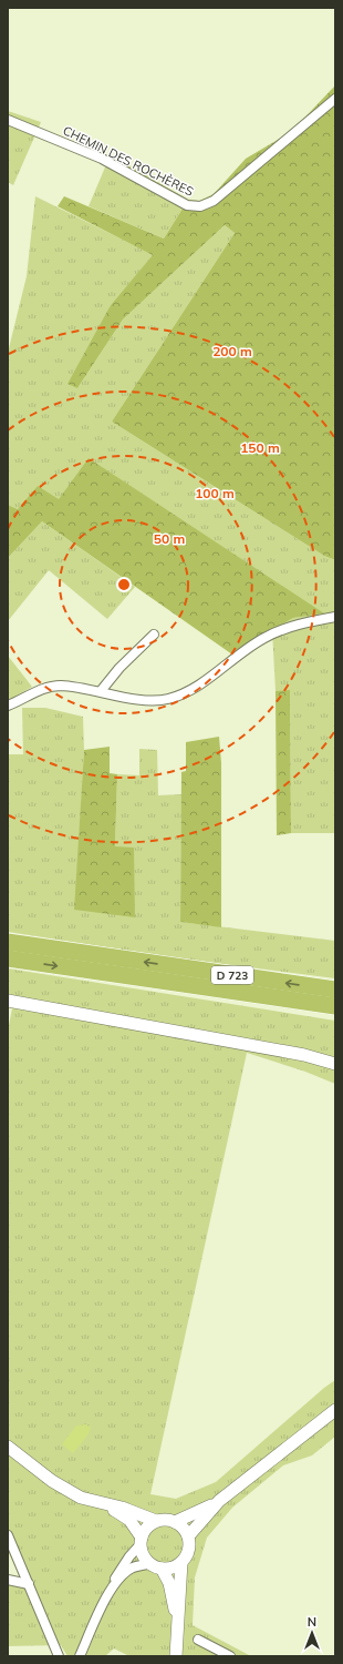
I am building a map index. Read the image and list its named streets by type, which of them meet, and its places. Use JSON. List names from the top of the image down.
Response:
{
  "streets": {
    "highway": ["D 723"],
    "street": ["CHEMIN DES ROCHÈRES"]
  },
  "north": "top",
  "rings": [
    "200 m",
    "150 m",
    "100 m",
    "50 m"
  ]
}
